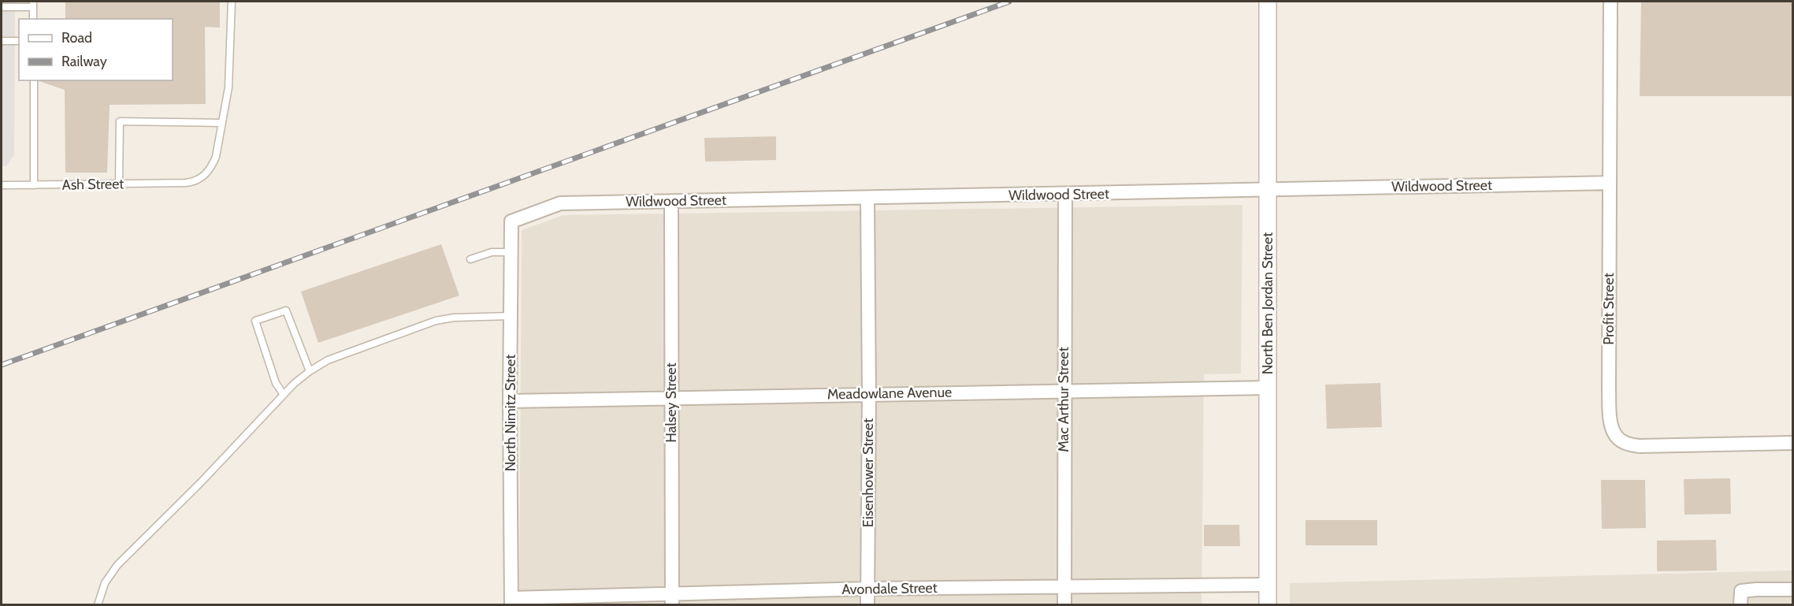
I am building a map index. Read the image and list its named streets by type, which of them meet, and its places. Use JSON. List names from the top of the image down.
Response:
{
  "streets": {
    "street": [
      "Wildwood Street",
      "North Ben Jordan Street",
      "Profit Street",
      "Meadowlane Avenue",
      "Mac Arthur Street",
      "Halsey Street",
      "North Nimitz Street",
      "Eisenhower Street",
      "Avondale Street"
    ],
    "lane": ["Ash Street"]
  },
  "crossings": [
    ["Wildwood Street", "North Ben Jordan Street"],
    ["Wildwood Street", "Profit Street"],
    ["Wildwood Street", "Mac Arthur Street"],
    ["Wildwood Street", "Halsey Street"],
    ["Wildwood Street", "North Nimitz Street"],
    ["Wildwood Street", "Eisenhower Street"],
    ["North Ben Jordan Street", "Meadowlane Avenue"],
    ["North Ben Jordan Street", "Avondale Street"],
    ["Meadowlane Avenue", "Mac Arthur Street"],
    ["Meadowlane Avenue", "Halsey Street"],
    ["Meadowlane Avenue", "North Nimitz Street"],
    ["Meadowlane Avenue", "Eisenhower Street"],
    ["Mac Arthur Street", "Avondale Street"],
    ["Halsey Street", "Avondale Street"],
    ["North Nimitz Street", "Avondale Street"],
    ["Eisenhower Street", "Avondale Street"]
  ],
  "legend": ["Road", "Railway"]
}
